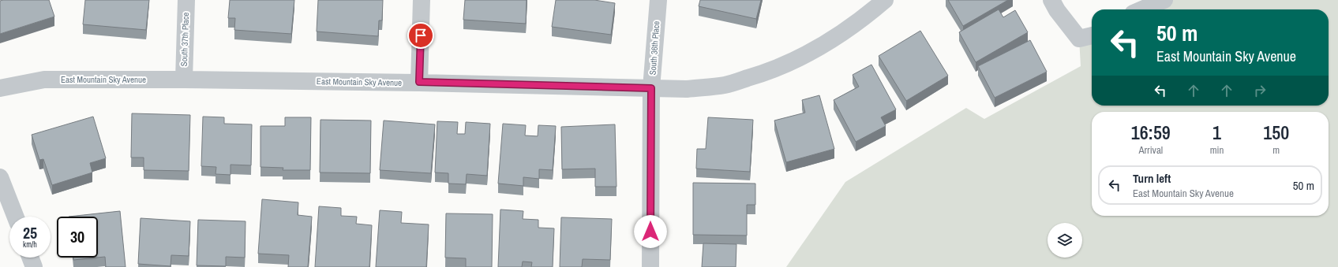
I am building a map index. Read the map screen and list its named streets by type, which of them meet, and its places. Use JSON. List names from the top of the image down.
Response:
{
  "streets": {
    "street": ["South 37th Place", "South 36th Place", "East Mountain Sky Avenue"]
  },
  "crossings": [
    ["South 37th Place", "East Mountain Sky Avenue"],
    ["South 36th Place", "East Mountain Sky Avenue"]
  ],
  "page": {
    "turn": ["50 m", "East Mountain Sky Avenue"],
    "eta": [
      "16:59",
      "Arrival",
      "1",
      "min",
      "150",
      "m"
    ],
    "list": [
      {
        "name": "Turn left",
        "note": "East Mountain Sky Avenue",
        "value": "50 m"
      }
    ],
    "speed": "25 km/h",
    "limit": "30"
  }
}
